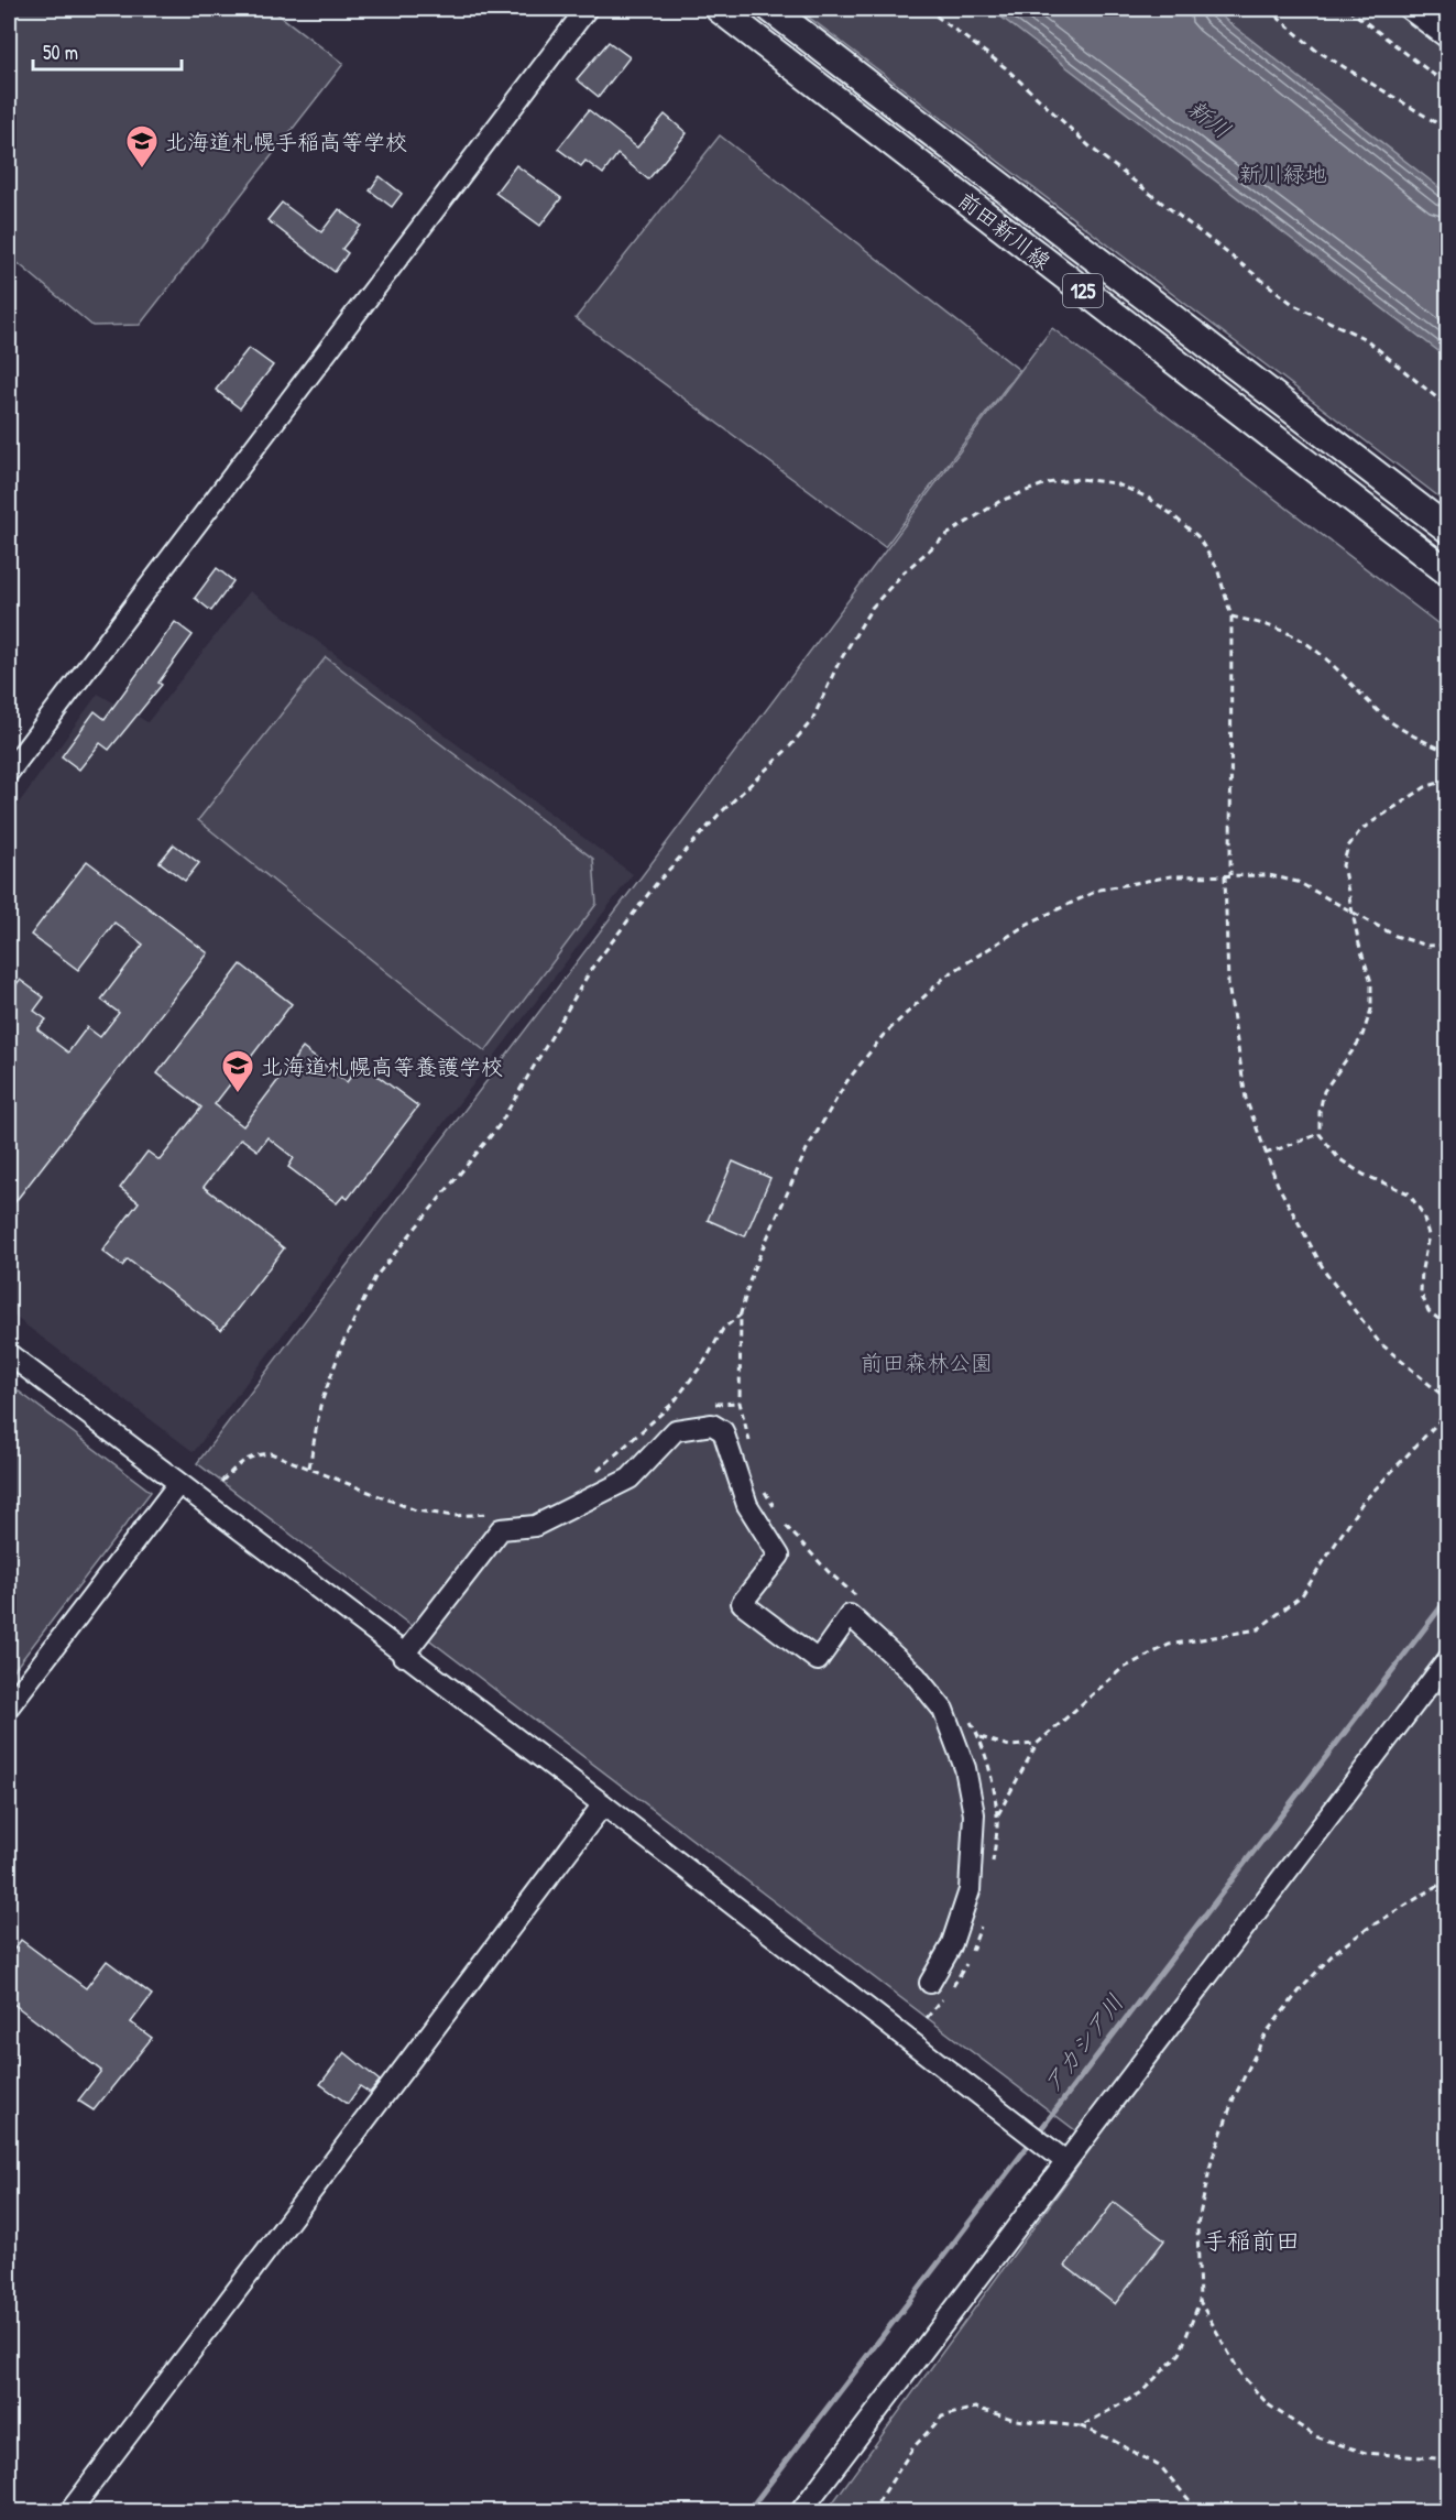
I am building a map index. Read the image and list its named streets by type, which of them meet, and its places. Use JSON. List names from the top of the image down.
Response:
{
  "streets": {
    "main road": ["前田新川線", "125"]
  },
  "districts": ["手稲前田"],
  "water": ["新川", "アカシア川"],
  "parks": ["新川緑地", "前田森林公園"],
  "places": {
    "school or university": ["北海道札幌手稲高等学校", "北海道札幌高等養護学校"]
  },
  "scale_bar": "50 m"
}
